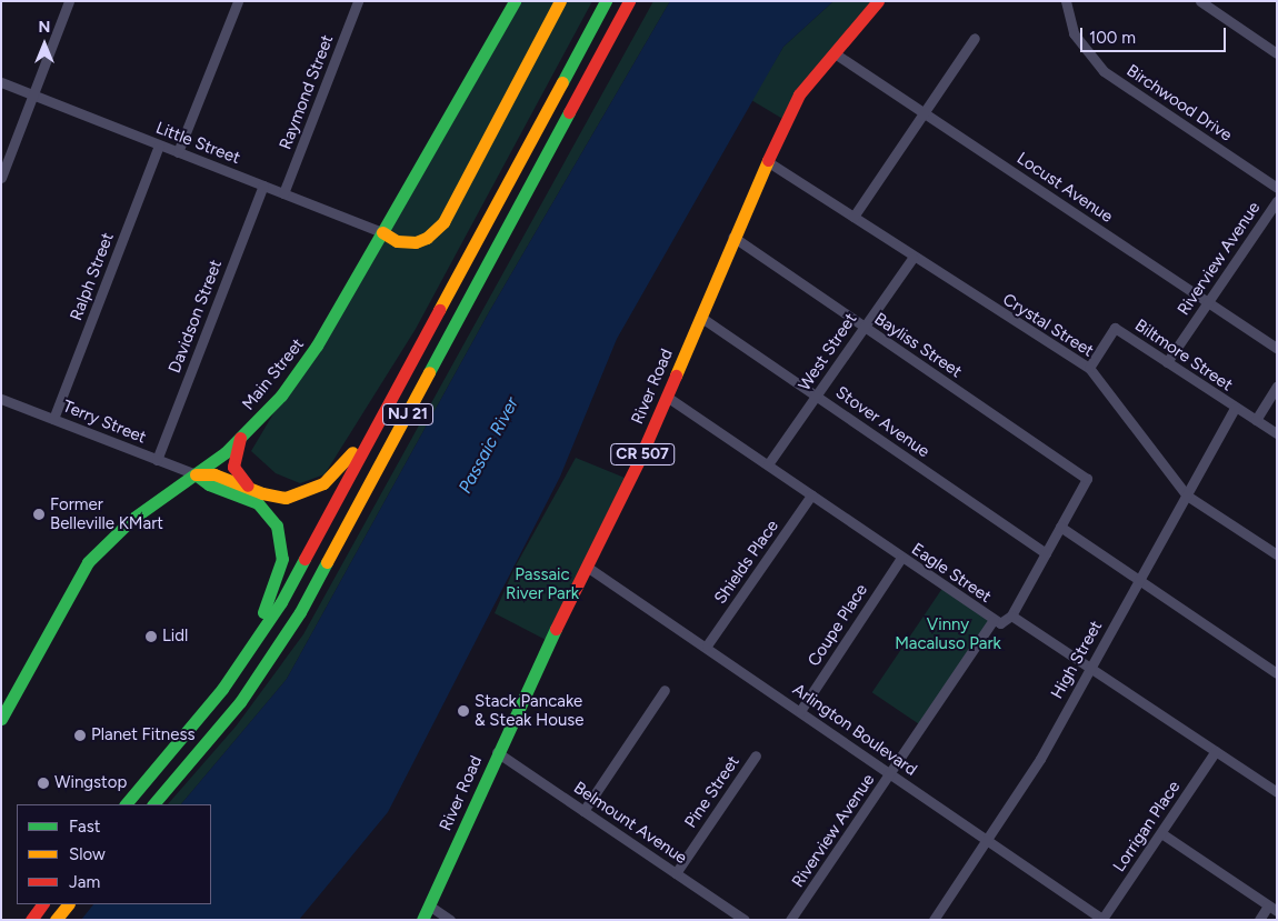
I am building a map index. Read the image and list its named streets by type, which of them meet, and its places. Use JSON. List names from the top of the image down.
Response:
{
  "streets": {
    "main road": [
      "Main Street",
      "River Road",
      "NJ 21",
      "CR 507"
    ],
    "street": [
      "Raymond Street",
      "Birchwood Drive",
      "Little Street",
      "Locust Avenue",
      "Riverview Avenue",
      "Ralph Street",
      "Davidson Street",
      "Crystal Street",
      "Bayliss Street",
      "West Street",
      "Biltmore Street",
      "Terry Street",
      "Stover Avenue",
      "Shields Place",
      "Eagle Street",
      "Coupe Place",
      "High Street",
      "Arlington Boulevard",
      "Pine Street",
      "Belmount Avenue",
      "Lorrigan Place"
    ]
  },
  "crossings": [
    ["Raymond Street", "Little Street"],
    ["Little Street", "Ralph Street"],
    ["Little Street", "Davidson Street"],
    ["Little Street", "Main Street"],
    ["Locust Avenue", "Riverview Avenue"],
    ["Locust Avenue", "River Road"],
    ["Riverview Avenue", "Biltmore Street"],
    ["Riverview Avenue", "Eagle Street"],
    ["Riverview Avenue", "Arlington Boulevard"],
    ["Ralph Street", "Terry Street"],
    ["Davidson Street", "Terry Street"],
    ["Crystal Street", "West Street"],
    ["Crystal Street", "Biltmore Street"],
    ["Crystal Street", "River Road"],
    ["Crystal Street", "High Street"],
    ["Bayliss Street", "West Street"],
    ["Bayliss Street", "River Road"],
    ["West Street", "Stover Avenue"],
    ["West Street", "Eagle Street"],
    ["Biltmore Street", "High Street"],
    ["Main Street", "Terry Street"],
    ["River Road", "Stover Avenue"],
    ["River Road", "Eagle Street"],
    ["River Road", "Arlington Boulevard"],
    ["River Road", "Belmount Avenue"],
    ["Shields Place", "Eagle Street"],
    ["Shields Place", "Arlington Boulevard"],
    ["Eagle Street", "Coupe Place"],
    ["Coupe Place", "Arlington Boulevard"],
    ["High Street", "Arlington Boulevard"],
    ["Arlington Boulevard", "Lorrigan Place"],
    ["Pine Street", "Belmount Avenue"]
  ],
  "water": ["Passaic River"],
  "parks": ["Passaic River Park", "Vinny Macaluso Park"],
  "places": [
    "Former Belleville KMart",
    "Lidl",
    "Stack Pancake & Steak House",
    "Planet Fitness",
    "Wingstop"
  ],
  "legend": ["Fast", "Slow", "Jam"],
  "scale_bar": "100 m",
  "north": "top"
}
